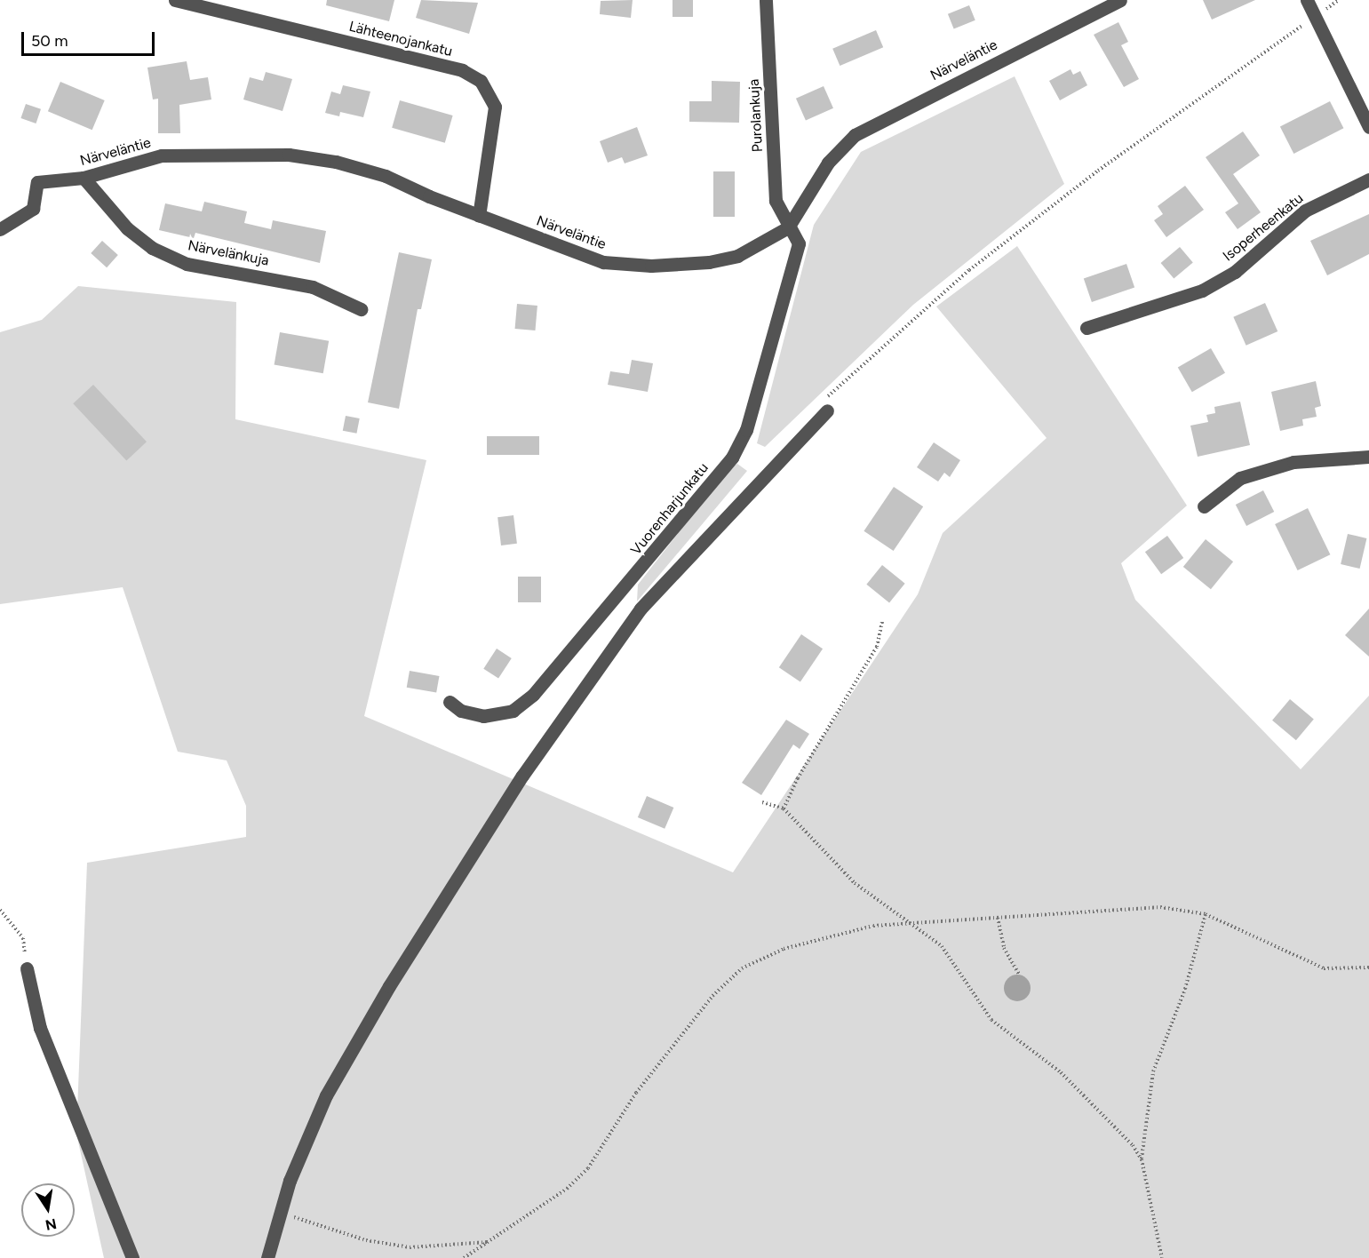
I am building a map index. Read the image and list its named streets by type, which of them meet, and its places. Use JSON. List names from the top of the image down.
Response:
{
  "streets": {
    "street": [
      "Lähteenojankatu",
      "Närveläntie",
      "Purolankuja",
      "Isoperheenkatu",
      "Närvelänkuja",
      "Vuorenharjunkatu"
    ]
  },
  "crossings": [
    ["Lähteenojankatu", "Närveläntie"],
    ["Närveläntie", "Purolankuja"],
    ["Närveläntie", "Närvelänkuja"],
    ["Närveläntie", "Vuorenharjunkatu"],
    ["Purolankuja", "Vuorenharjunkatu"]
  ],
  "scale_bar": "50 m",
  "north": "bottom"
}
